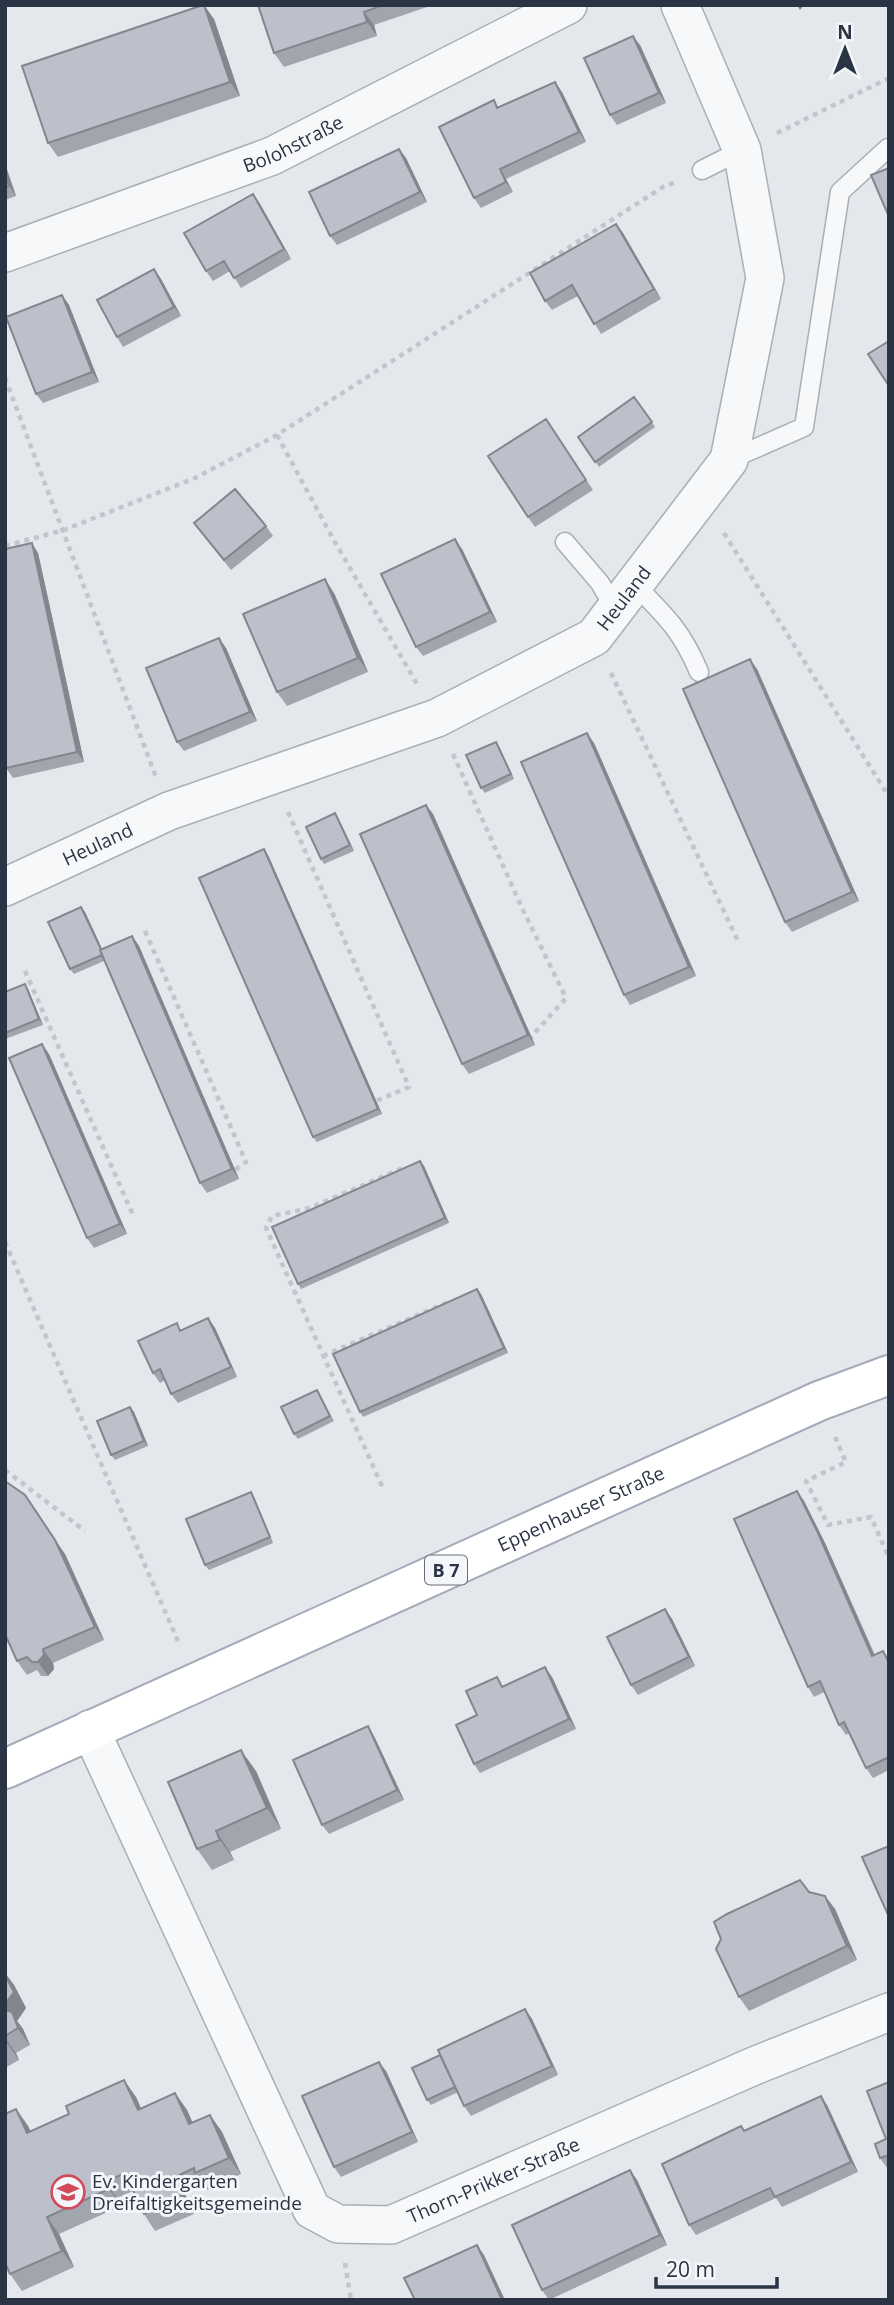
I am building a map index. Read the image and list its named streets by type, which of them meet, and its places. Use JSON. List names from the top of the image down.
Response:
{
  "streets": {
    "main road": ["Eppenhauser Straße", "B 7"],
    "street": ["Bolohstraße", "Heuland", "Thorn-Prikker-Straße"]
  },
  "crossings": [
    ["Eppenhauser Straße", "Thorn-Prikker-Straße"]
  ],
  "places": {
    "school or university": ["Ev. Kindergarten Dreifaltigkeitsgemeinde"]
  },
  "scale_bar": "20 m",
  "north": "top"
}
